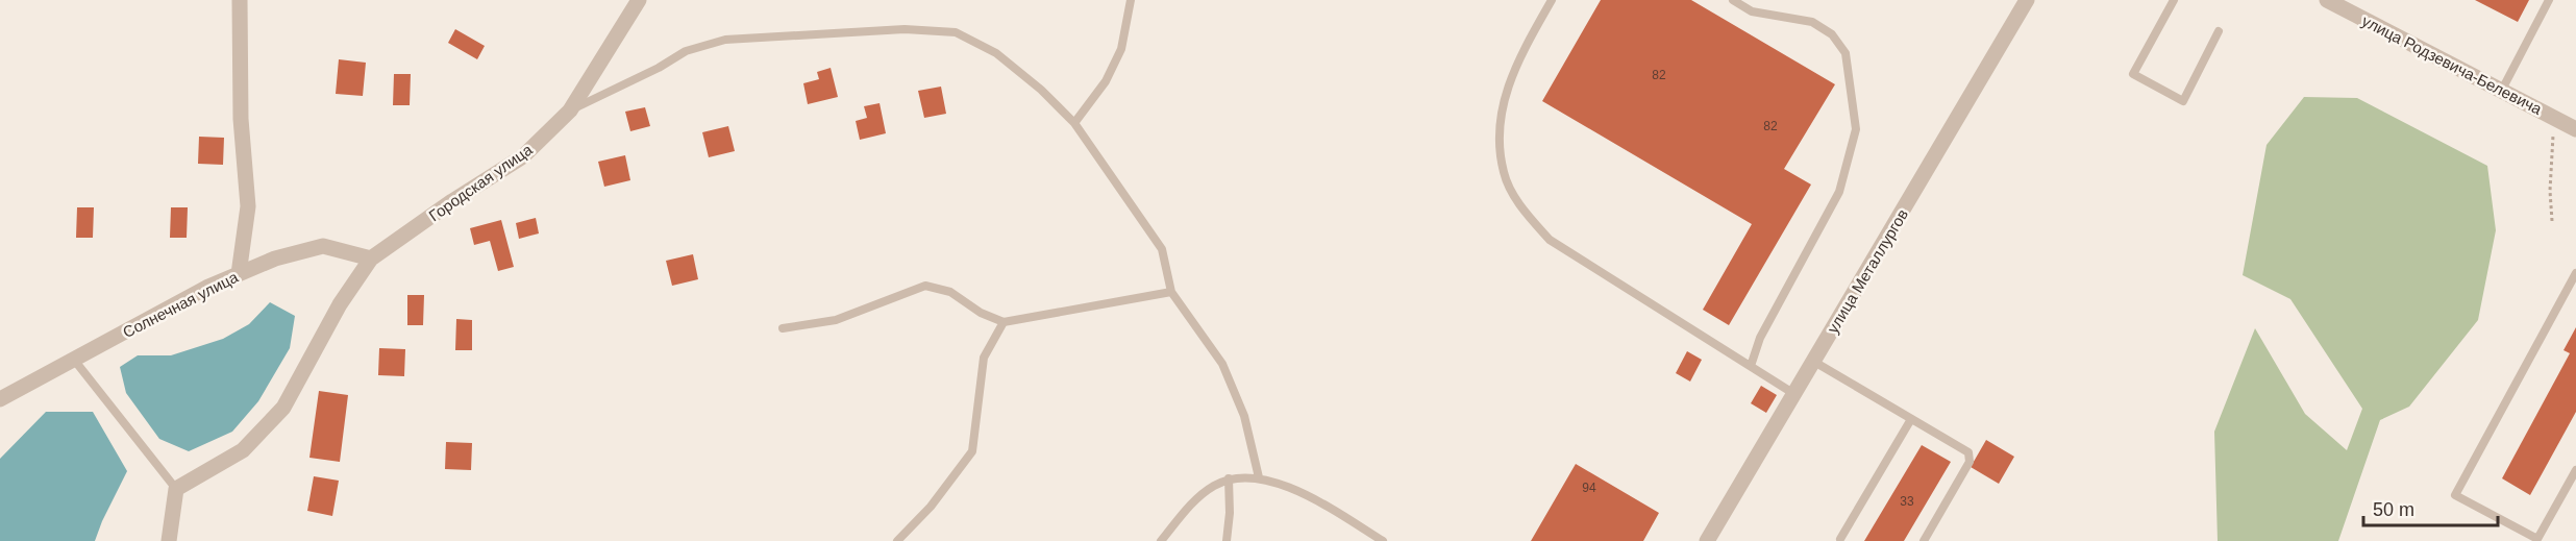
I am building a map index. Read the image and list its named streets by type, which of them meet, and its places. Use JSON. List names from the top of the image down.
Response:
{
  "streets": {
    "street": [
      "улица Родзевича-Белевича",
      "Городская улица",
      "улица Металлургов",
      "Солнечная улица"
    ]
  },
  "crossings": [
    ["Городская улица", "Солнечная улица"]
  ],
  "house_numbers": [
    "82",
    "82",
    "94",
    "33"
  ],
  "scale_bar": "50 m"
}
